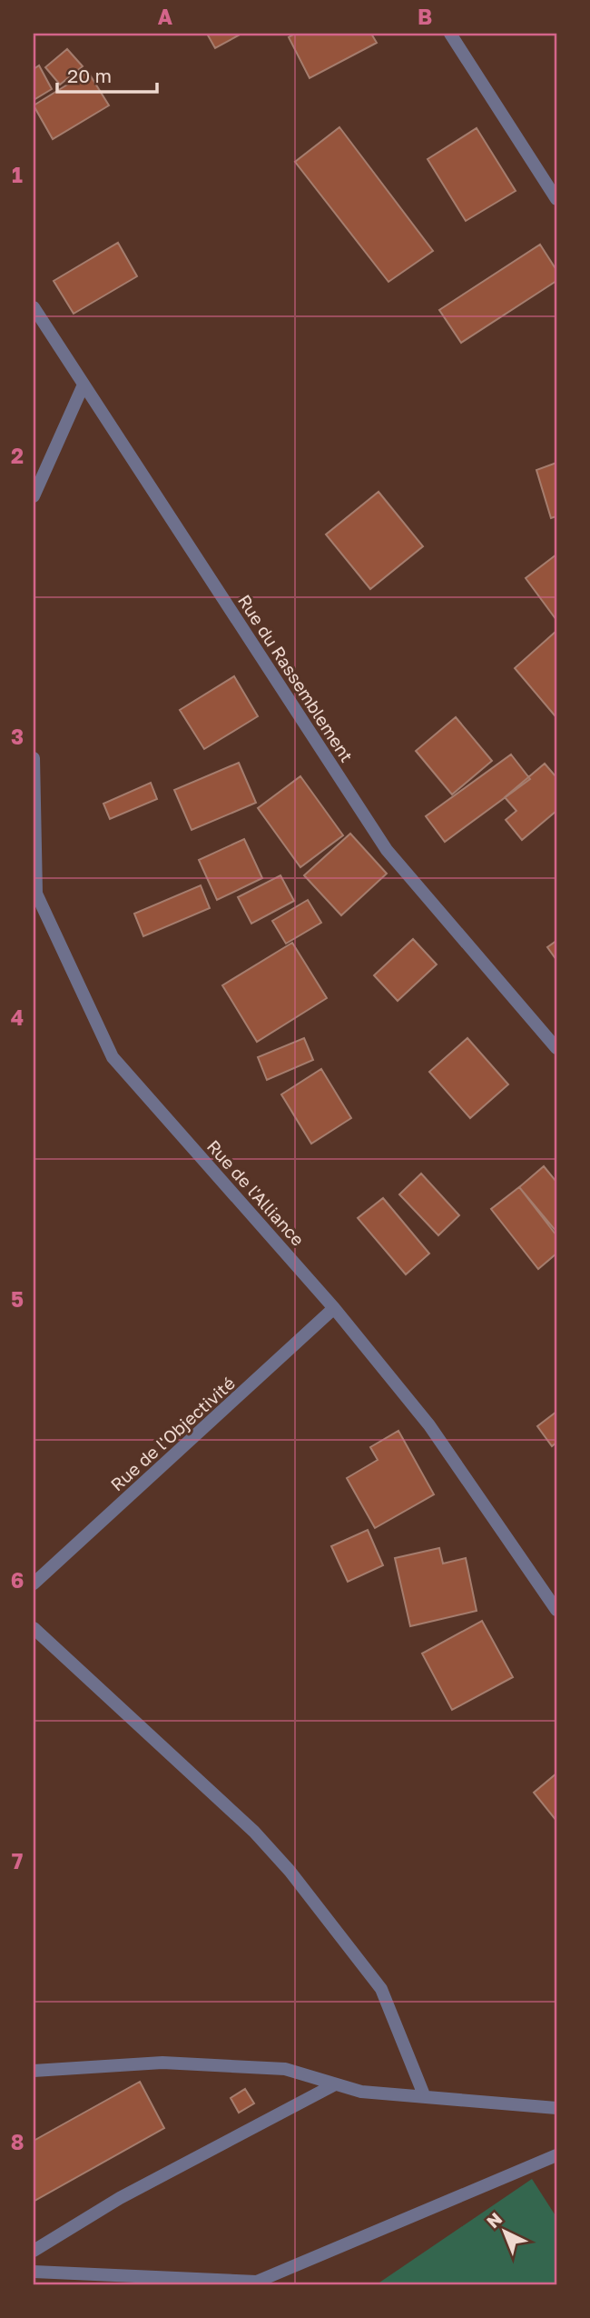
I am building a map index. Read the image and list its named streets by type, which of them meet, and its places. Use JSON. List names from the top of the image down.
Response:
{
  "streets": {
    "street": ["Rue du Rassemblement", "Rue de l'Alliance", "Rue de l'Objectivité"]
  },
  "crossings": [
    ["Rue de l'Alliance", "Rue de l'Objectivité"]
  ],
  "scale_bar": "20 m",
  "north": "top left",
  "grid": {
    "columns": ["A", "B"],
    "rows": [
      "1",
      "2",
      "3",
      "4",
      "5",
      "6",
      "7",
      "8"
    ]
  }
}
